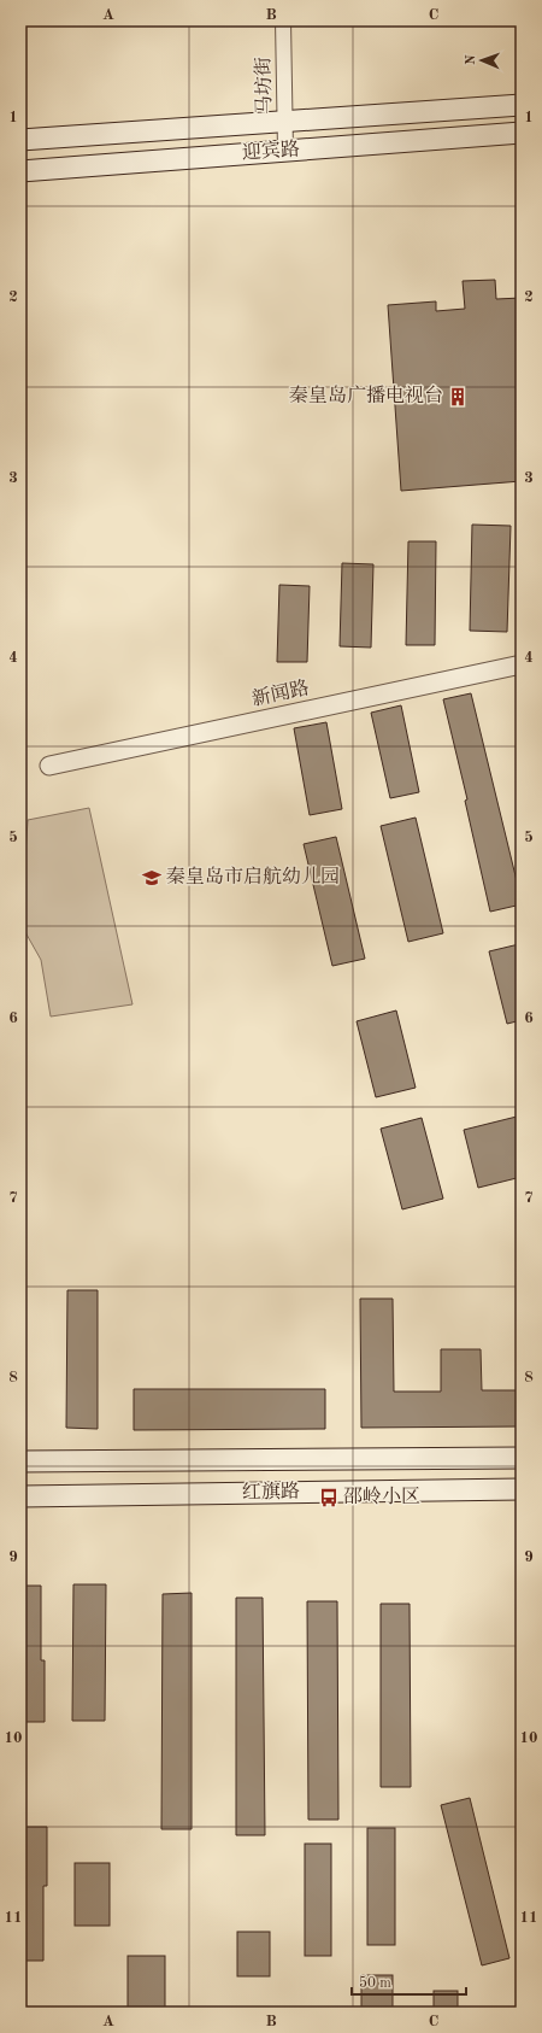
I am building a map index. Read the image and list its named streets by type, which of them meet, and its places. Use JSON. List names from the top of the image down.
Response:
{
  "streets": {
    "main road": ["迎宾路", "红旗路"],
    "street": ["马坊街", "新闻路"]
  },
  "crossings": [
    ["马坊街", "迎宾路"]
  ],
  "places": {
    "building": ["秦皇岛广播电视台"],
    "school or university": ["秦皇岛市启航幼儿园"],
    "bus stop": ["邵岭小区"]
  },
  "scale_bar": "50 m",
  "north": "left",
  "grid": {
    "columns": ["A", "B", "C"],
    "rows": [
      "1",
      "2",
      "3",
      "4",
      "5",
      "6",
      "7",
      "8",
      "9",
      "10",
      "11"
    ]
  }
}
